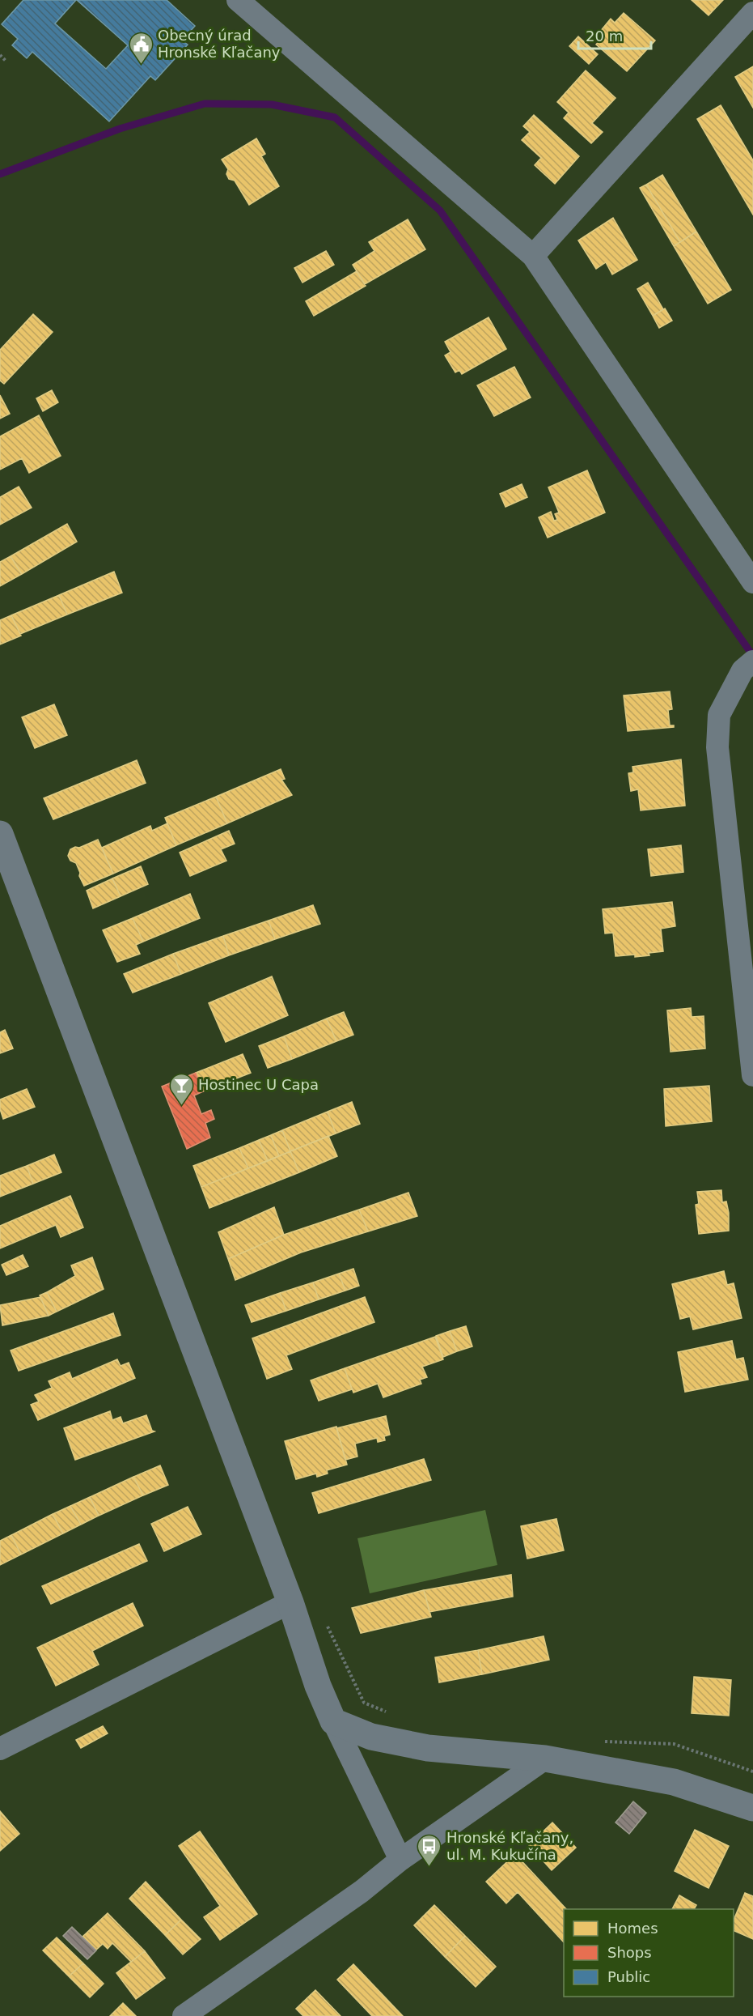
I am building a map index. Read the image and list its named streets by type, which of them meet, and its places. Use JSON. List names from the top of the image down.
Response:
{
  "places": {
    "public building": ["Obecný úrad Hronské Kľačany"],
    "bar": ["Hostinec U Capa"],
    "bus stop": ["Hronské Kľačany, ul. M. Kukučína"]
  },
  "legend": ["Homes", "Shops", "Public"],
  "scale_bar": "20 m"
}
